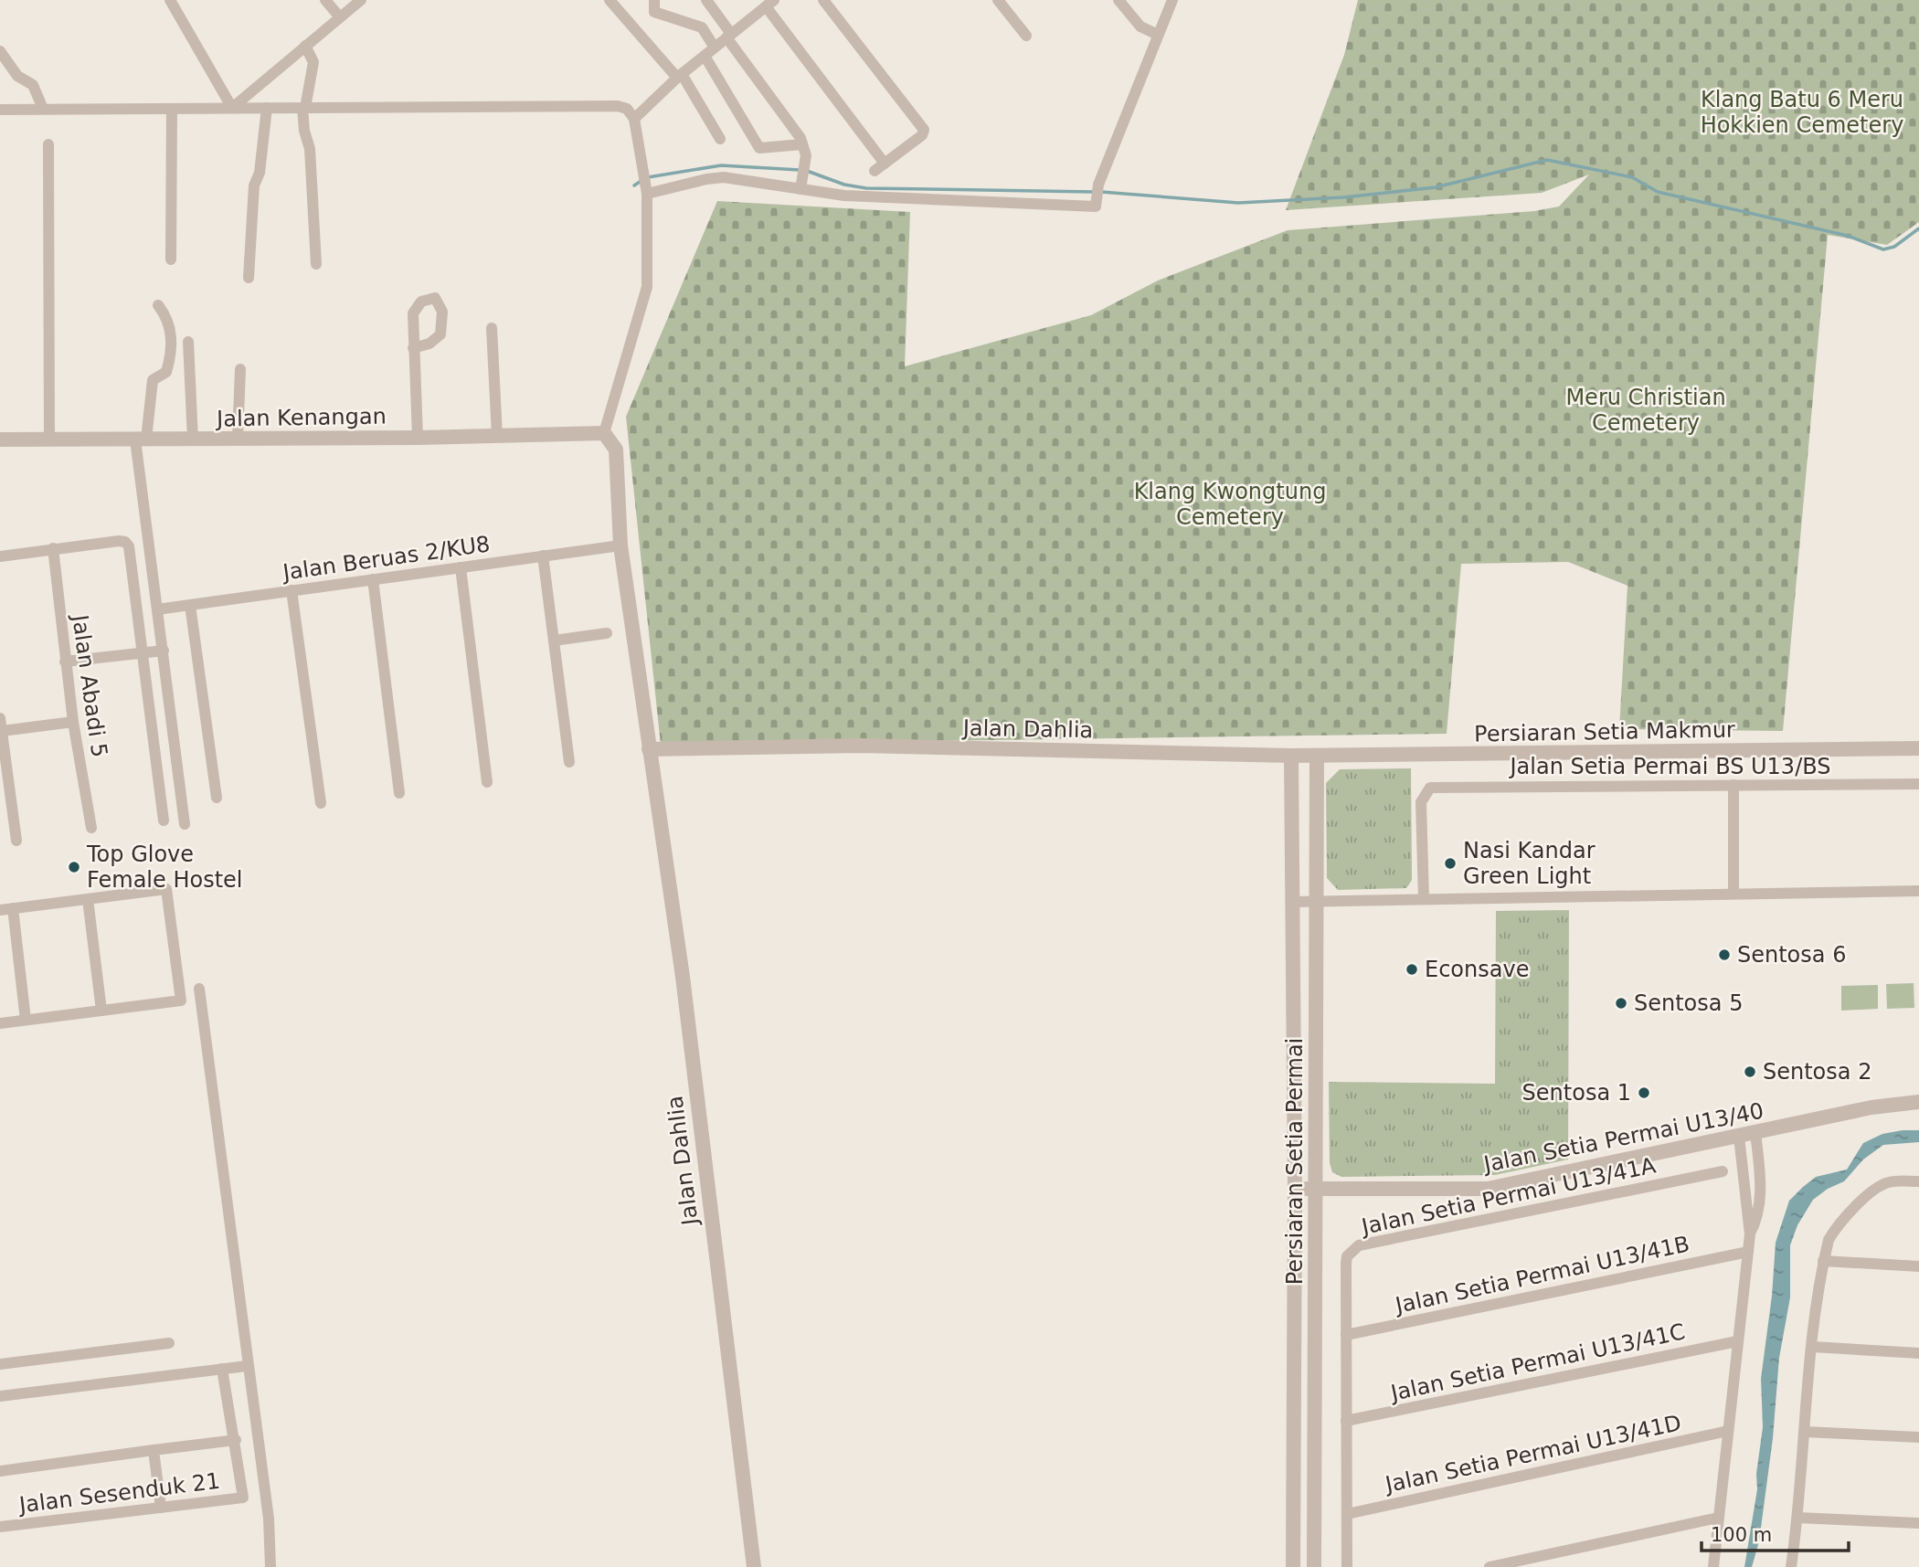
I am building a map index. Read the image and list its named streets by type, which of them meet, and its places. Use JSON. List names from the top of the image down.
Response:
{
  "streets": {
    "street": [
      "Jalan Kenangan",
      "Jalan Beruas 2/KU8",
      "Jalan Abadi 5",
      "Jalan Dahlia",
      "Persiaran Setia Makmur",
      "Jalan Setia Permai BS U13/BS",
      "Jalan Setia Permai U13/40",
      "Persiaran Setia Permai",
      "Jalan Setia Permai U13/41A",
      "Jalan Setia Permai U13/41B",
      "Jalan Setia Permai U13/41C",
      "Jalan Setia Permai U13/41D",
      "Jalan Sesenduk 21"
    ]
  },
  "crossings": [
    ["Jalan Kenangan", "Jalan Dahlia"],
    ["Jalan Beruas 2/KU8", "Jalan Dahlia"],
    ["Jalan Dahlia", "Persiaran Setia Makmur"],
    ["Jalan Dahlia", "Persiaran Setia Permai"],
    ["Persiaran Setia Makmur", "Persiaran Setia Permai"],
    ["Jalan Setia Permai U13/40", "Persiaran Setia Permai"],
    ["Jalan Setia Permai U13/41A", "Jalan Setia Permai U13/41B"],
    ["Jalan Setia Permai U13/41A", "Jalan Setia Permai U13/41C"],
    ["Jalan Setia Permai U13/41A", "Jalan Setia Permai U13/41D"]
  ],
  "parks": ["Klang Batu 6 Meru Hokkien Cemetery", "Meru Christian Cemetery", "Klang Kwongtung Cemetery"],
  "places": [
    "Nasi Kandar Green Light",
    "Top Glove Female Hostel",
    "Sentosa 6",
    "Econsave",
    "Sentosa 5",
    "Sentosa 2",
    "Sentosa 1"
  ],
  "scale_bar": "100 m"
}
